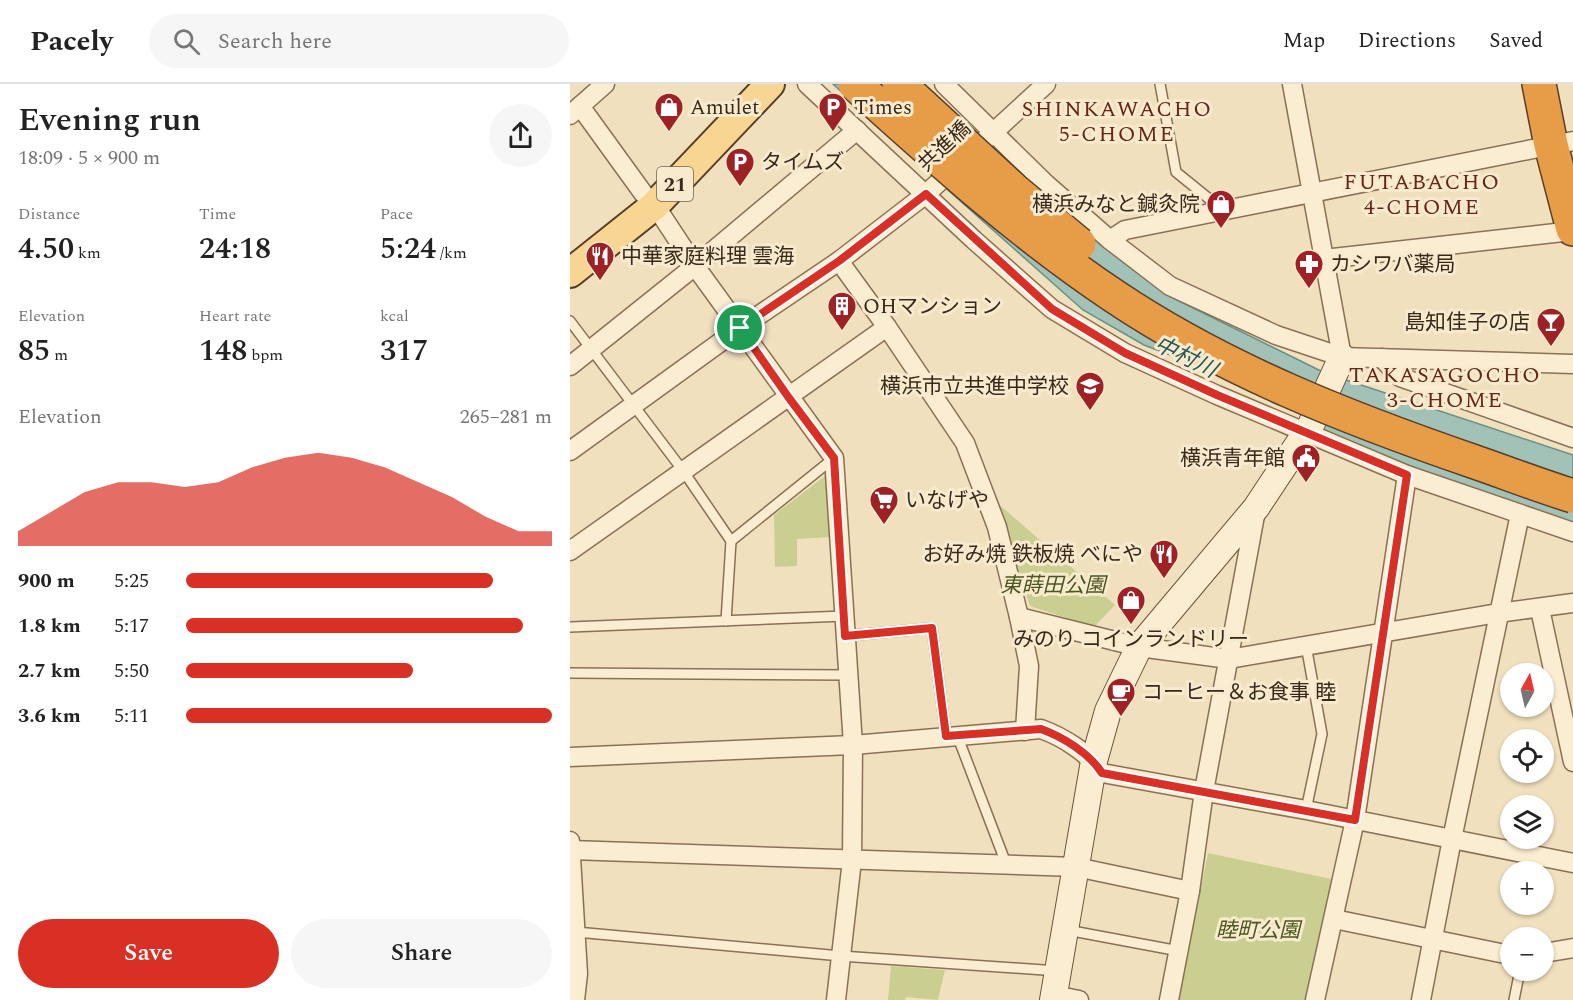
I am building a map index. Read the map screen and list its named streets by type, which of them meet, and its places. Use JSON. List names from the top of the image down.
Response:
{
  "streets": {
    "main road": ["21"],
    "street": ["共進橋"]
  },
  "districts": ["SHINKAWACHO 5-CHOME", "FUTABACHO 4-CHOME", "TAKASAGOCHO 3-CHOME"],
  "water": ["中村川"],
  "parks": ["東蒔田公園", "睦町公園"],
  "places": {
    "shop": ["Amulet", "横浜みなと鍼灸院", "みのり コインランドリー"],
    "parking": ["Times", "タイムズ"],
    "restaurant": ["中華家庭料理 雲海", "お好み焼 鉄板焼 べにや"],
    "pharmacy": ["カシワバ薬局"],
    "building": ["OHマンション"],
    "bar": ["島知佳子の店"],
    "school or university": ["横浜市立共進中学校"],
    "public building": ["横浜青年館"],
    "supermarket": ["いなげや"],
    "cafe": ["コーヒー＆お食事 睦"]
  },
  "north": "top",
  "page": {
    "header": "Pacely",
    "search": "Search here",
    "nav": ["Map", "Directions", "Saved"],
    "heading": ["Evening run", "18:09 · 5 × 900 m"],
    "stats": [
      ["Distance", "4.50 km"],
      ["Time", "24:18"],
      ["Pace", "5:24 /km"],
      ["Elevation", "85 m"],
      ["Heart rate", "148 bpm"],
      ["kcal", "317"]
    ],
    "chart": ["Elevation", "265–281 m"],
    "list": [
      {
        "name": "900 m",
        "note": "5:25"
      },
      {
        "name": "1.8 km",
        "note": "5:17"
      },
      {
        "name": "2.7 km",
        "note": "5:50"
      },
      {
        "name": "3.6 km",
        "note": "5:11"
      }
    ],
    "map_buttons": ["+", "−"],
    "buttons": ["Save", "Share"]
  }
}
